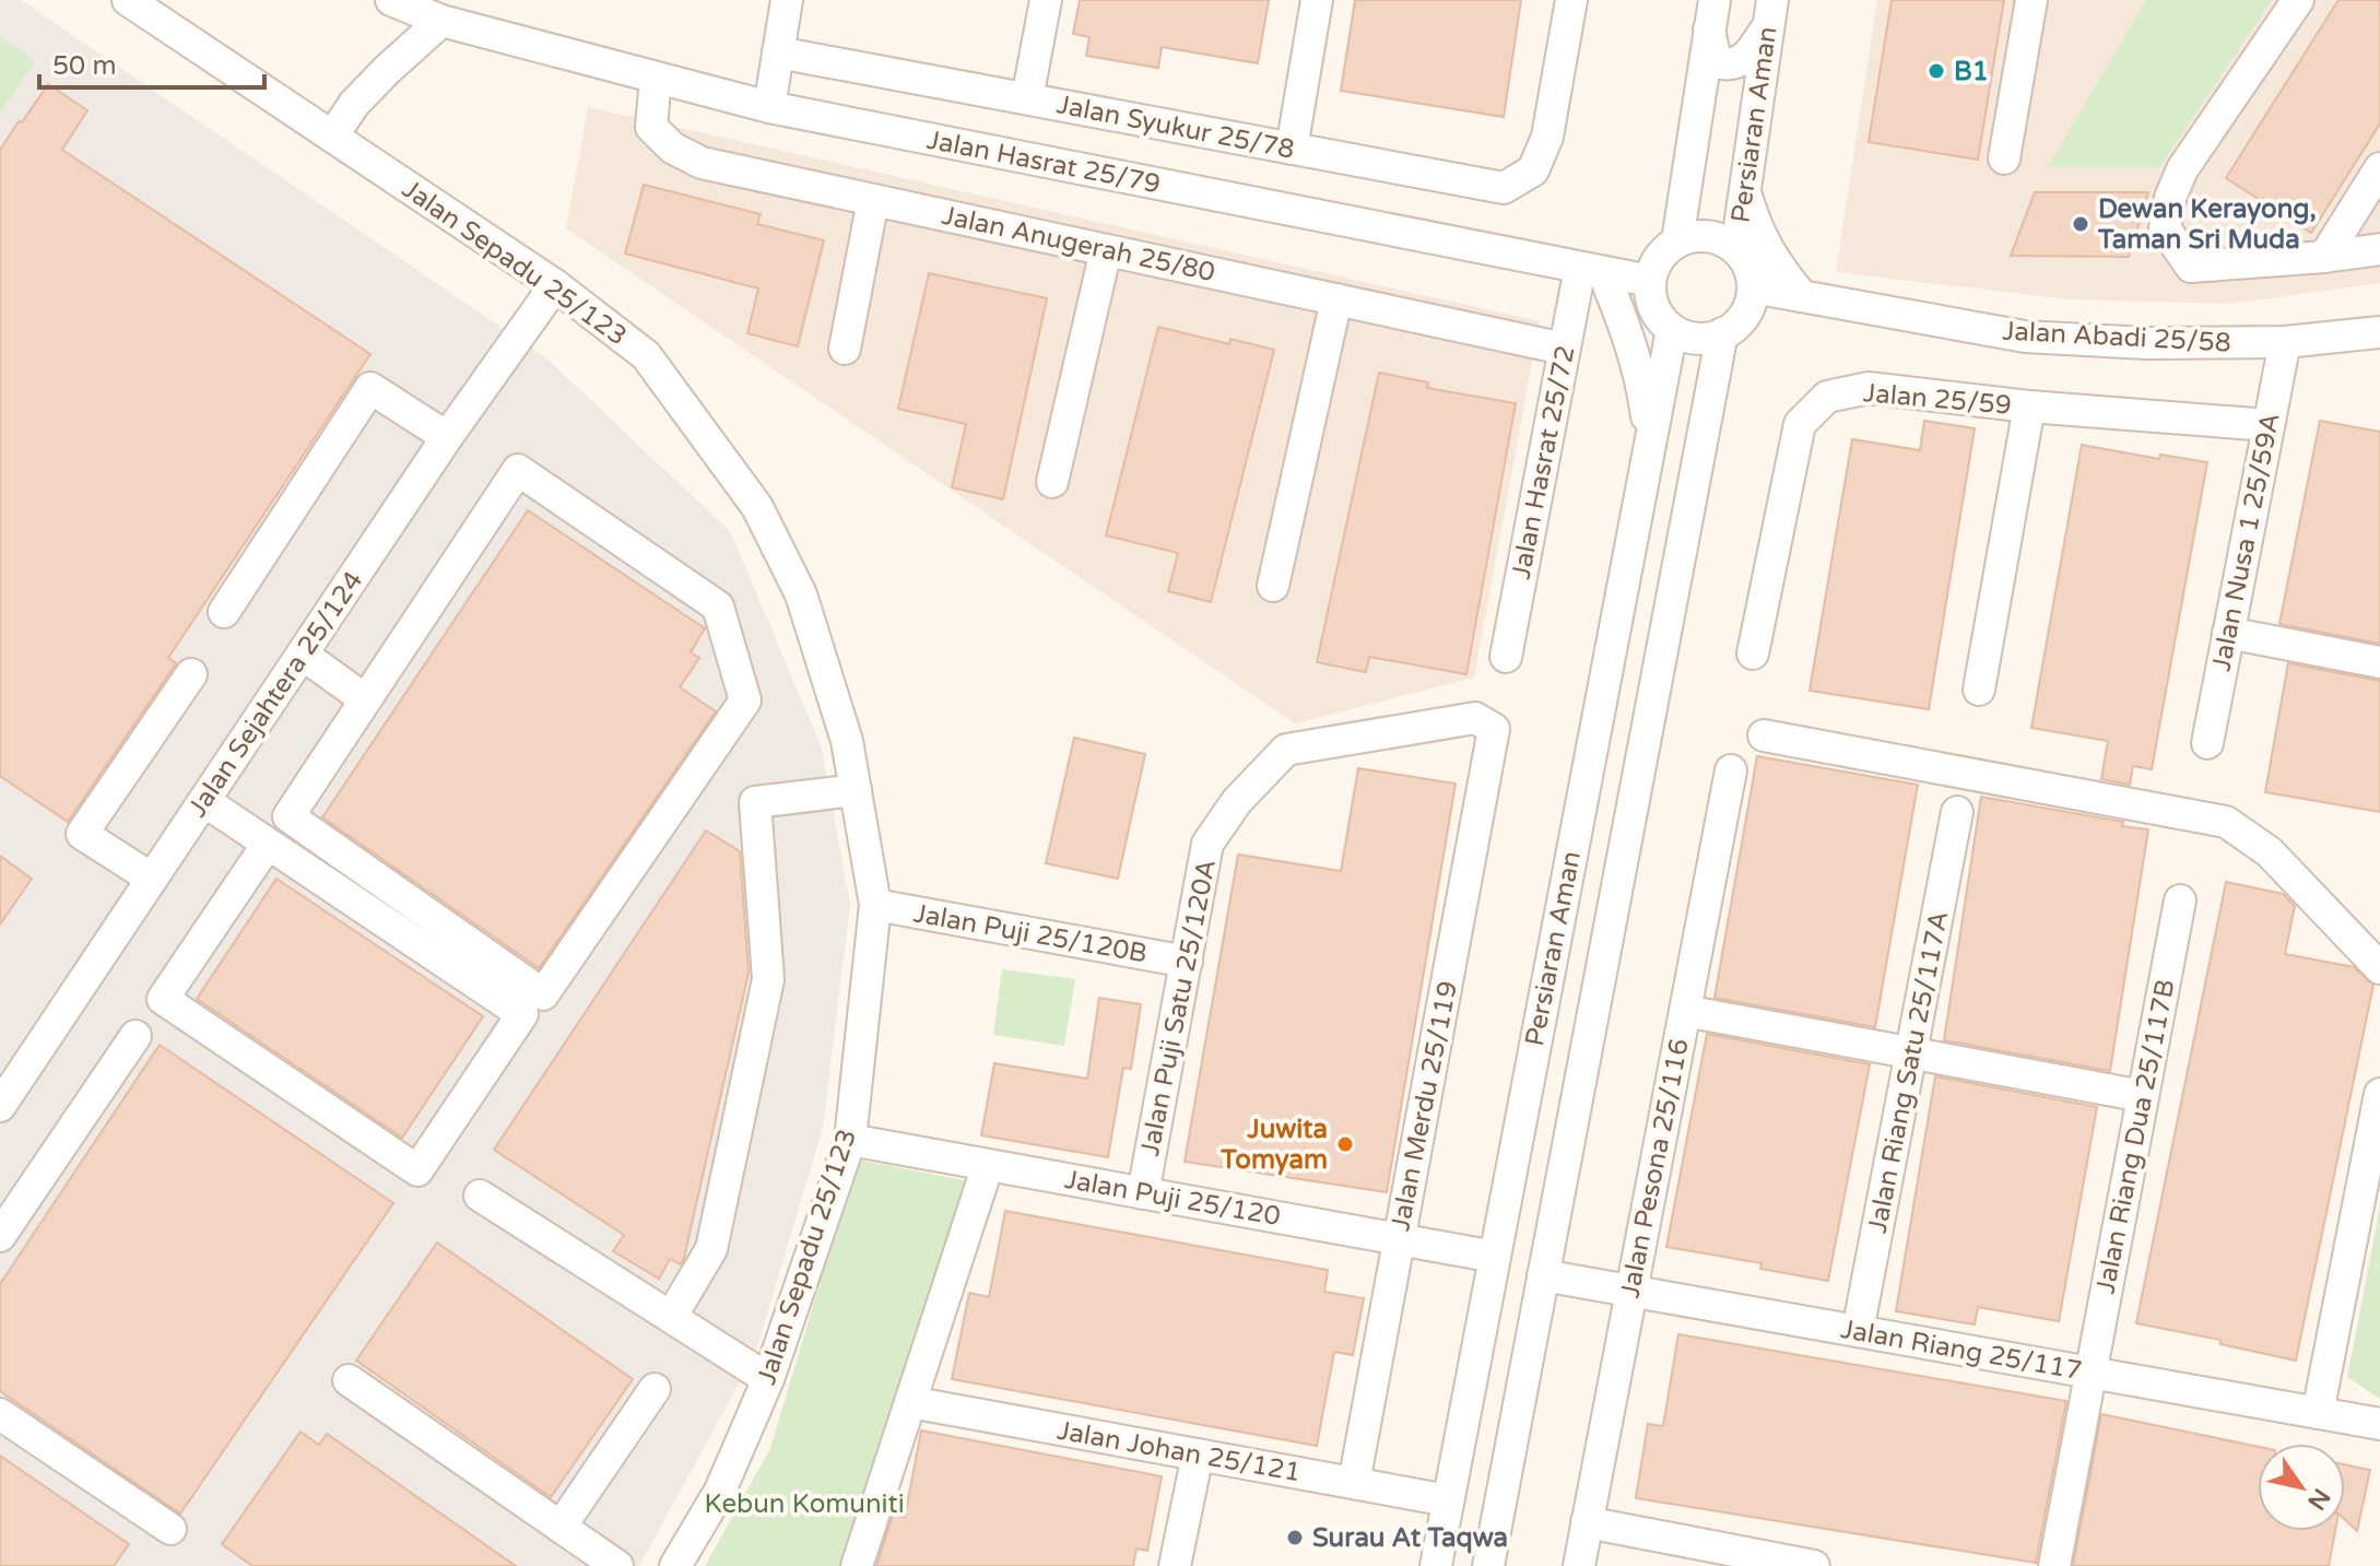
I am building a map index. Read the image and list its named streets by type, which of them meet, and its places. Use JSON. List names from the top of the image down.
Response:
{
  "streets": {
    "street": [
      "Persiaran Aman",
      "Jalan Syukur 25/78",
      "Jalan Hasrat 25/79",
      "Jalan Anugerah 25/80",
      "Jalan Sepadu 25/123",
      "Jalan Abadi 25/58",
      "Jalan 25/59",
      "Jalan Hasrat 25/72",
      "Jalan Nusa 1 25/59A",
      "Jalan Sejahtera 25/124",
      "Jalan Puji 25/120B",
      "Jalan Puji Satu 25/120A",
      "Jalan Riang Satu 25/117A",
      "Jalan Merdu 25/119",
      "Jalan Riang Dua 25/117B",
      "Jalan Pesona 25/116",
      "Jalan Puji 25/120",
      "Jalan Riang 25/117",
      "Jalan Johan 25/121"
    ]
  },
  "crossings": [
    ["Persiaran Aman", "Jalan Hasrat 25/79"],
    ["Persiaran Aman", "Jalan Abadi 25/58"],
    ["Persiaran Aman", "Jalan Puji 25/120"],
    ["Persiaran Aman", "Jalan Riang 25/117"],
    ["Persiaran Aman", "Jalan Johan 25/121"],
    ["Jalan Hasrat 25/79", "Jalan Anugerah 25/80"],
    ["Jalan Hasrat 25/79", "Jalan Abadi 25/58"],
    ["Jalan Hasrat 25/79", "Jalan Hasrat 25/72"],
    ["Jalan Anugerah 25/80", "Jalan Hasrat 25/72"],
    ["Jalan Sepadu 25/123", "Jalan Sejahtera 25/124"],
    ["Jalan Sepadu 25/123", "Jalan Puji 25/120B"],
    ["Jalan Sepadu 25/123", "Jalan Puji 25/120"],
    ["Jalan Abadi 25/58", "Jalan Nusa 1 25/59A"],
    ["Jalan 25/59", "Jalan Nusa 1 25/59A"],
    ["Jalan Puji 25/120B", "Jalan Puji Satu 25/120A"],
    ["Jalan Puji Satu 25/120A", "Jalan Merdu 25/119"],
    ["Jalan Puji Satu 25/120A", "Jalan Puji 25/120"],
    ["Jalan Riang Satu 25/117A", "Jalan Riang 25/117"],
    ["Jalan Merdu 25/119", "Jalan Puji 25/120"],
    ["Jalan Merdu 25/119", "Jalan Johan 25/121"],
    ["Jalan Riang Dua 25/117B", "Jalan Riang 25/117"],
    ["Jalan Pesona 25/116", "Jalan Riang 25/117"]
  ],
  "parks": ["Kebun Komuniti"],
  "places": [
    "B1",
    "Dewan Kerayong, Taman Sri Muda",
    "Juwita Tomyam",
    "Surau At Taqwa"
  ],
  "scale_bar": "50 m",
  "north": "bottom right"
}
